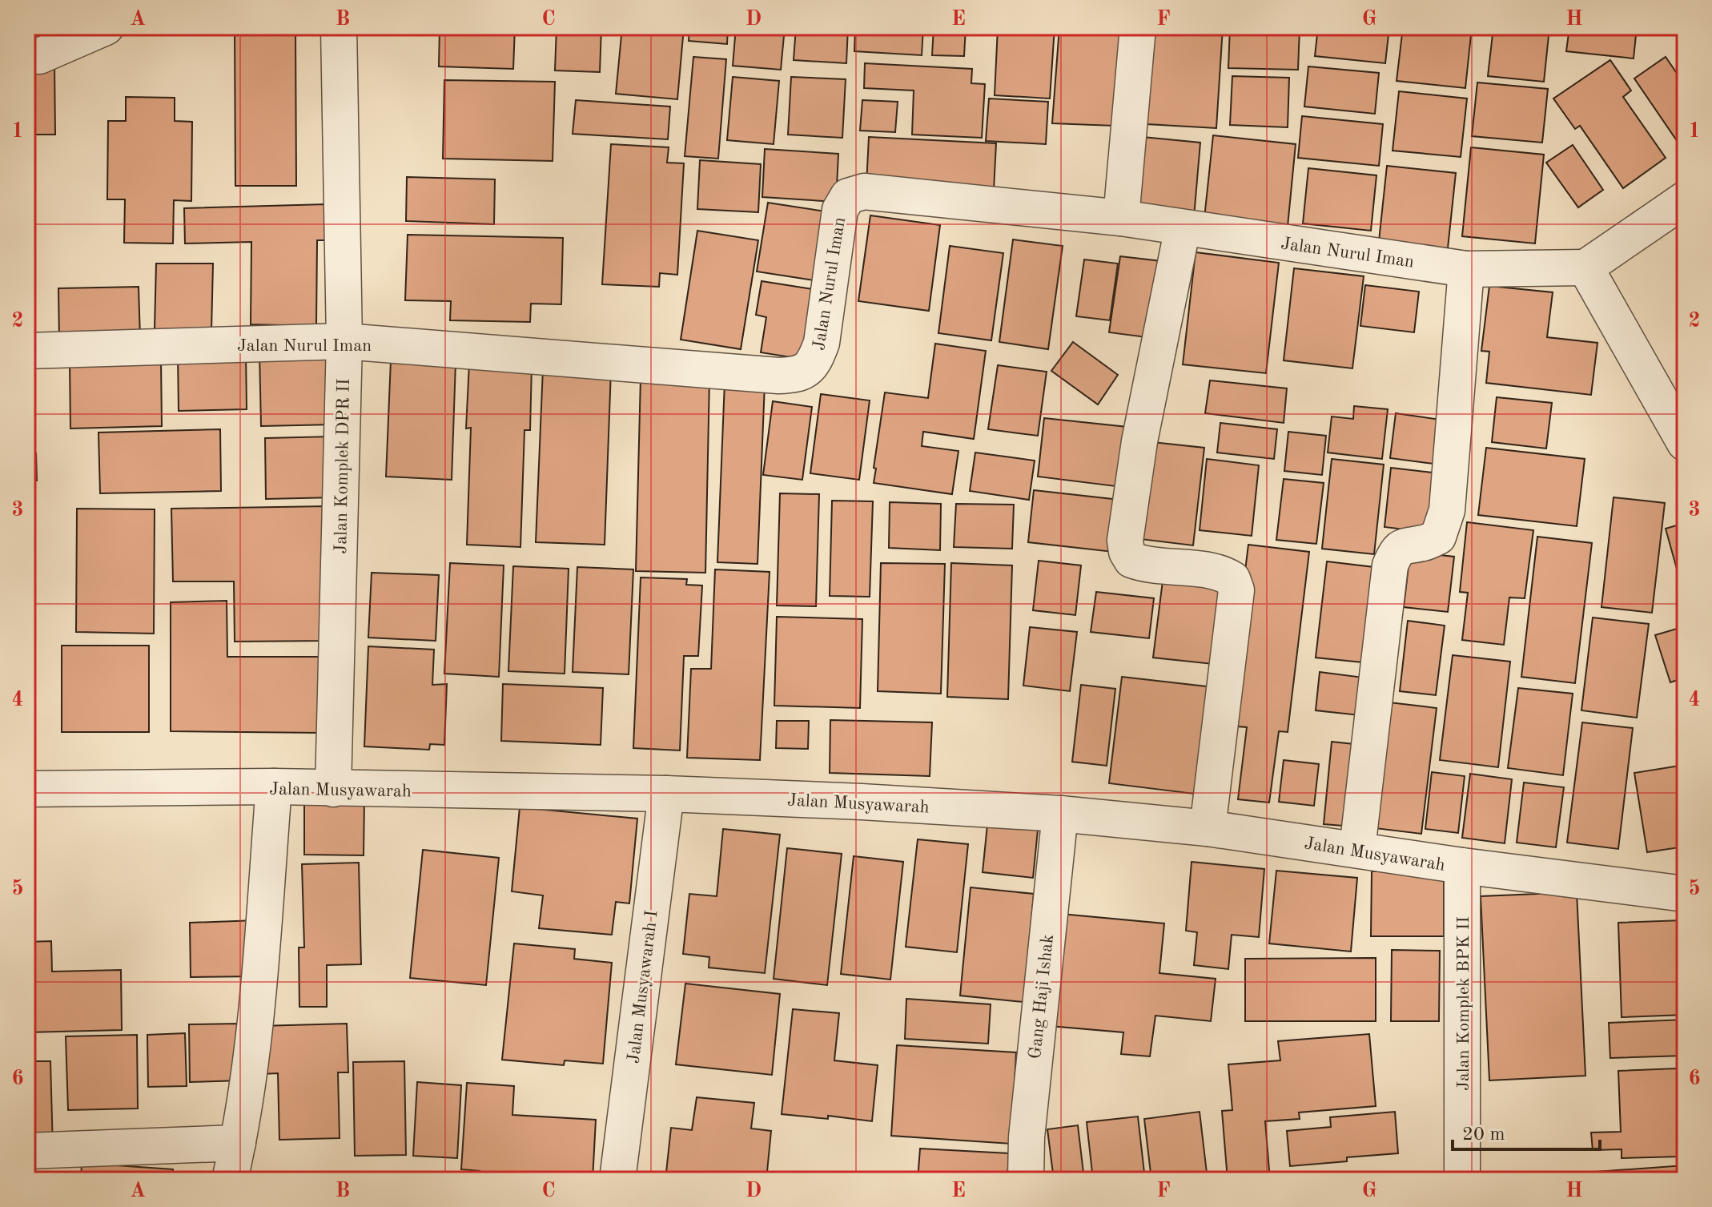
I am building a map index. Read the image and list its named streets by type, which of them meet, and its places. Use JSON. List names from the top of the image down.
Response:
{
  "streets": {
    "street": [
      "Jalan Nurul Iman",
      "Jalan Komplek DPR II",
      "Jalan Musyawarah",
      "Jalan Musyawarah I",
      "Gang Haji Ishak",
      "Jalan Komplek BPK II"
    ]
  },
  "crossings": [
    ["Jalan Nurul Iman", "Jalan Komplek DPR II"],
    ["Jalan Komplek DPR II", "Jalan Musyawarah"],
    ["Jalan Musyawarah", "Jalan Musyawarah I"],
    ["Jalan Musyawarah", "Gang Haji Ishak"],
    ["Jalan Musyawarah", "Jalan Komplek BPK II"]
  ],
  "scale_bar": "20 m",
  "grid": {
    "columns": [
      "A",
      "B",
      "C",
      "D",
      "E",
      "F",
      "G",
      "H"
    ],
    "rows": [
      "1",
      "2",
      "3",
      "4",
      "5",
      "6"
    ]
  }
}
